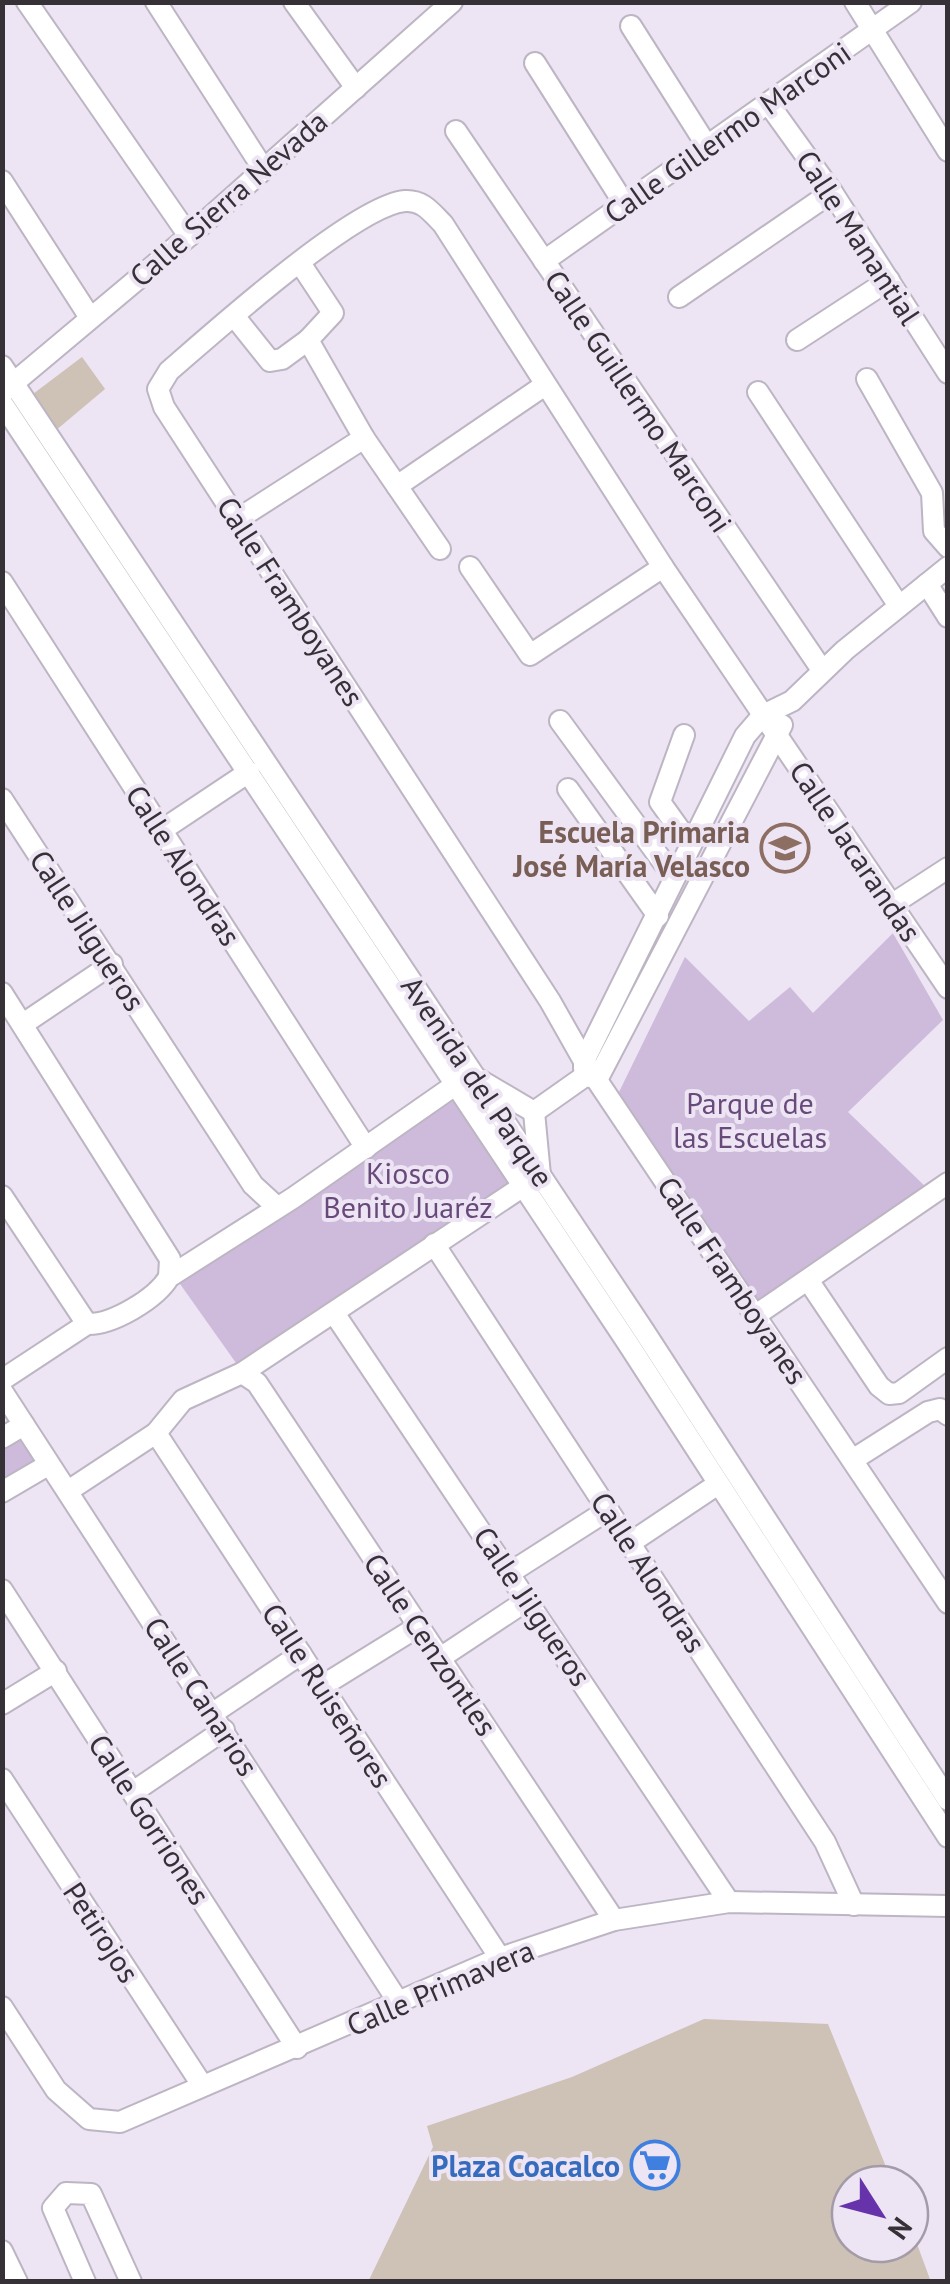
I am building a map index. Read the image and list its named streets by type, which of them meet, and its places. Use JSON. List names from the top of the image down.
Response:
{
  "streets": {
    "street": [
      "Calle Gillermo Marconi",
      "Calle Sierra Nevada",
      "Calle Manantial",
      "Calle Guillermo Marconi",
      "Calle Framboyanes",
      "Calle Jacarandas",
      "Calle Alondras",
      "Calle Jilgueros",
      "Avenida del Parque",
      "Calle Cenzontles",
      "Calle Ruiseñores",
      "Calle Canarios",
      "Calle Gorriones",
      "Petirojos",
      "Calle Primavera"
    ]
  },
  "crossings": [
    ["Calle Gillermo Marconi", "Calle Manantial"],
    ["Calle Gillermo Marconi", "Calle Guillermo Marconi"],
    ["Calle Sierra Nevada", "Avenida del Parque"],
    ["Calle Framboyanes", "Calle Jacarandas"],
    ["Calle Alondras", "Calle Primavera"],
    ["Calle Jilgueros", "Calle Primavera"],
    ["Calle Cenzontles", "Calle Primavera"],
    ["Calle Ruiseñores", "Calle Primavera"],
    ["Calle Canarios", "Calle Primavera"],
    ["Calle Gorriones", "Calle Primavera"],
    ["Petirojos", "Calle Primavera"]
  ],
  "parks": ["Parque de las Escuelas", "Kiosco Benito Juaréz"],
  "places": {
    "school or university": ["Escuela Primaria José María Velasco"],
    "supermarket": ["Plaza Coacalco"]
  },
  "north": "bottom right"
}
